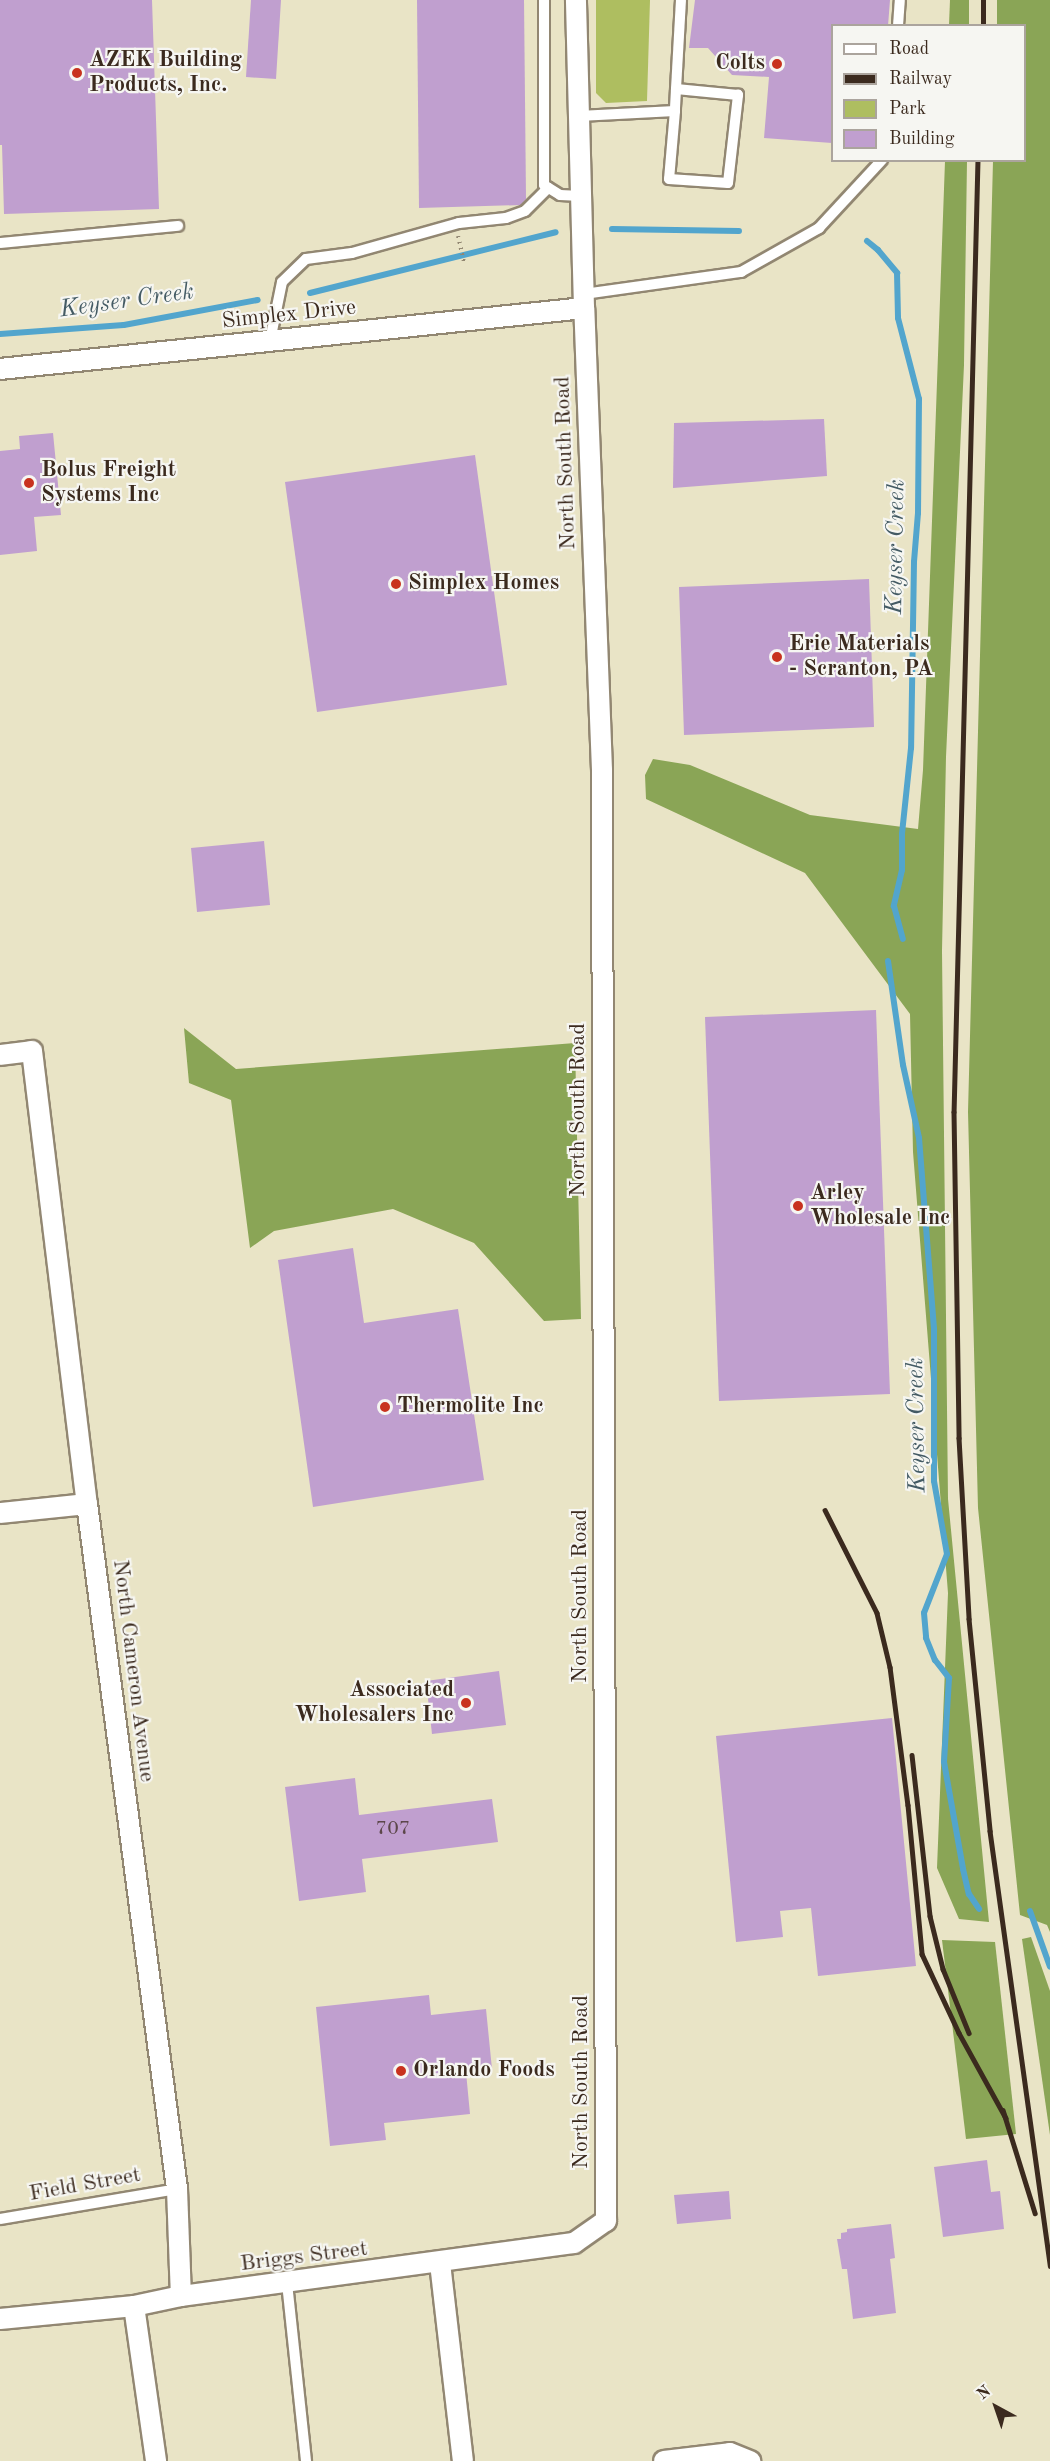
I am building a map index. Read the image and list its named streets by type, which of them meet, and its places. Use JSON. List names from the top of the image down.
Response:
{
  "streets": {
    "street": [
      "Simplex Drive",
      "North South Road",
      "North Cameron Avenue",
      "Briggs Street"
    ],
    "lane": ["Field Street"]
  },
  "crossings": [
    ["Simplex Drive", "North South Road"],
    ["North South Road", "Briggs Street"],
    ["North Cameron Avenue", "Field Street"],
    ["North Cameron Avenue", "Briggs Street"]
  ],
  "water": ["Keyser Creek"],
  "places": [
    "Colts",
    "AZEK Building Products, Inc.",
    "Bolus Freight Systems Inc",
    "Simplex Homes",
    "Erie Materials - Scranton, PA",
    "Arley Wholesale Inc",
    "Thermolite Inc",
    "Associated Wholesalers Inc",
    "Orlando Foods"
  ],
  "house_numbers": ["707"],
  "legend": [
    "Road",
    "Railway",
    "Park",
    "Building"
  ],
  "north": "top left"
}
